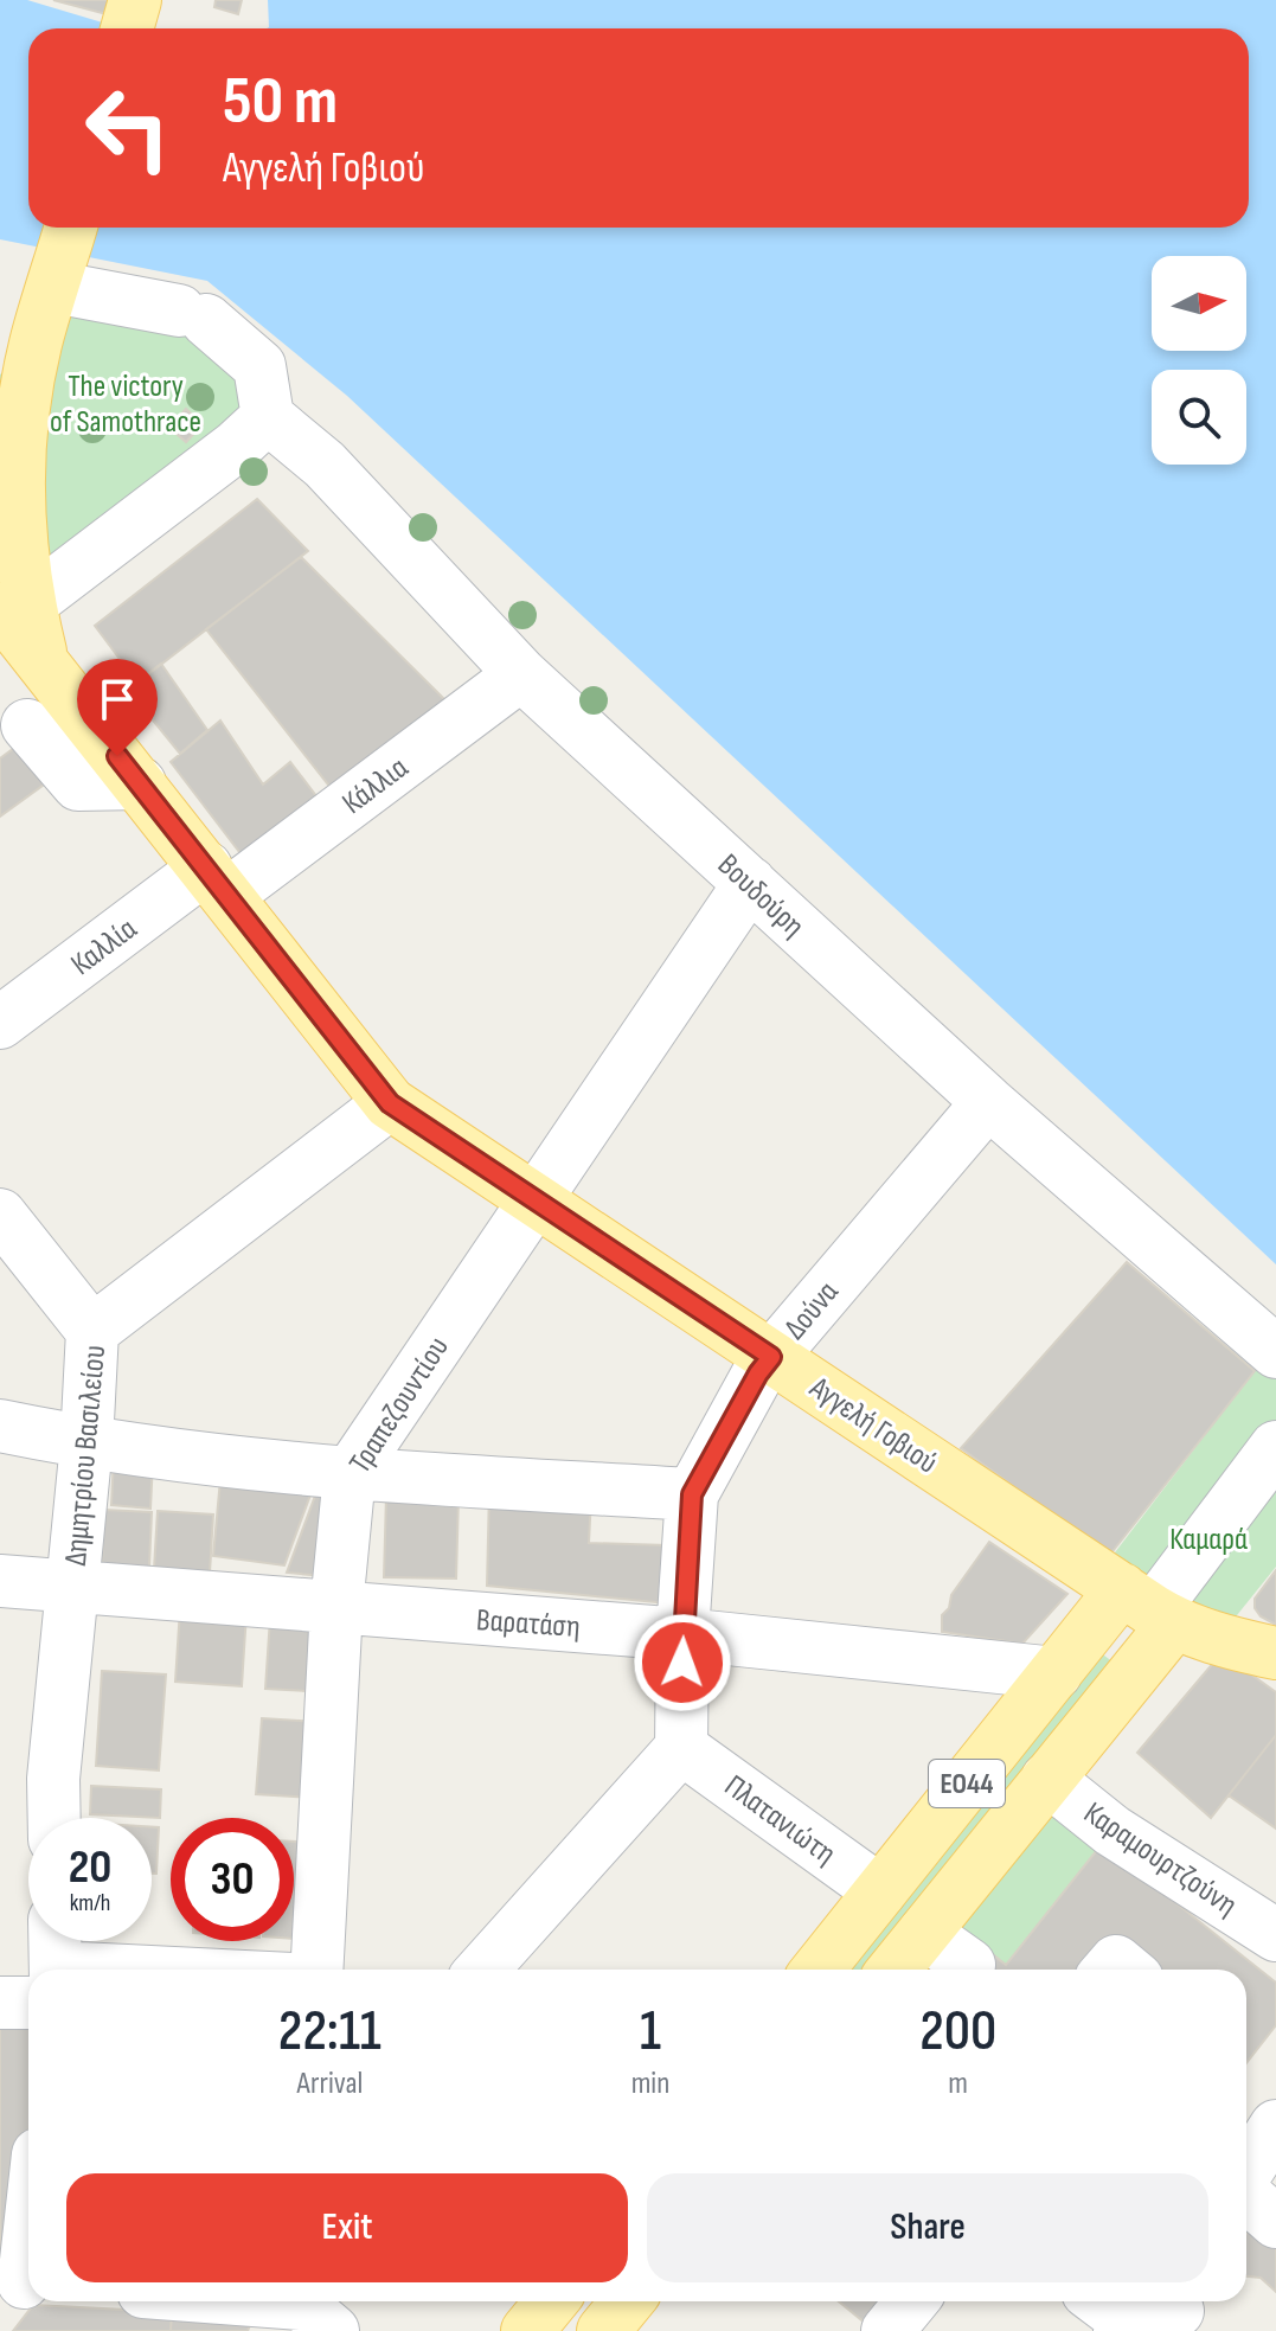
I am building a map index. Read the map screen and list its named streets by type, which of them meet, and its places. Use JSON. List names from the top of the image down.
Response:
{
  "streets": {
    "main road": ["Αγγελή Γοβιού", "ΕΟ44"],
    "street": [
      "Κάλλια",
      "Βουδούρη",
      "Καλλία",
      "Δούνα",
      "Τραπεζουντίου",
      "Δημητρίου Βασιλείου",
      "Βαρατάση",
      "Πλατανιώτη",
      "Καραμουρτζούνη"
    ]
  },
  "crossings": [
    ["Κάλλια", "Βουδούρη"],
    ["Κάλλια", "Καλλία"],
    ["Κάλλια", "Αγγελή Γοβιού"],
    ["Βουδούρη", "Δούνα"],
    ["Βουδούρη", "Τραπεζουντίου"],
    ["Καλλία", "Αγγελή Γοβιού"],
    ["Δούνα", "Αγγελή Γοβιού"],
    ["Δούνα", "Βαρατάση"],
    ["Δούνα", "Πλατανιώτη"],
    ["Τραπεζουντίου", "Αγγελή Γοβιού"],
    ["Τραπεζουντίου", "Βαρατάση"],
    ["Αγγελή Γοβιού", "Δημητρίου Βασιλείου"],
    ["Αγγελή Γοβιού", "ΕΟ44"],
    ["Δημητρίου Βασιλείου", "Βαρατάση"],
    ["Βαρατάση", "ΕΟ44"],
    ["ΕΟ44", "Πλατανιώτη"],
    ["ΕΟ44", "Καραμουρτζούνη"]
  ],
  "parks": ["The victory of Samothrace", "Καμαρά"],
  "north": "right",
  "page": {
    "turn": ["50 m", "Αγγελή Γοβιού"],
    "speed": "20 km/h",
    "limit": "30",
    "eta": [
      "22:11",
      "Arrival",
      "1",
      "min",
      "200",
      "m"
    ],
    "buttons": ["Exit", "Share"]
  }
}
